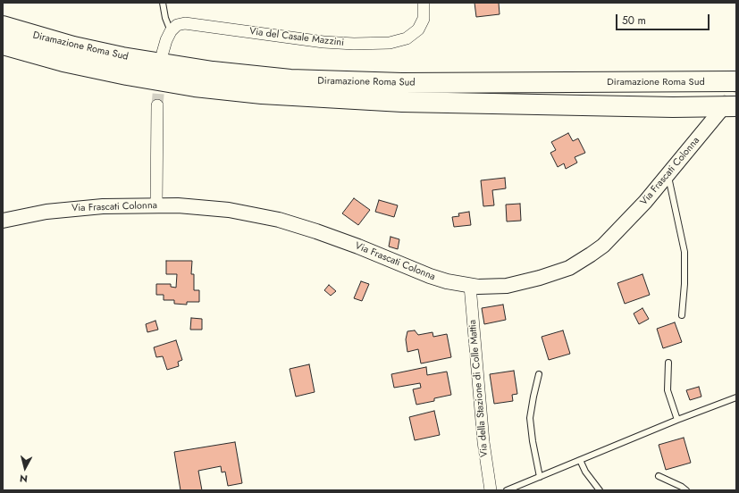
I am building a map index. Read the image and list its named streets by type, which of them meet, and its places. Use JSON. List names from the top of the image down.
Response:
{
  "streets": {
    "highway": ["Diramazione Roma Sud"],
    "street": ["Via del Casale Mazzini", "Via Frascati Colonna", "Via della Stazione di Colle Mattia"]
  },
  "crossings": [
    ["Diramazione Roma Sud", "Via Frascati Colonna"],
    ["Via Frascati Colonna", "Via della Stazione di Colle Mattia"]
  ],
  "scale_bar": "50 m",
  "north": "bottom"
}
